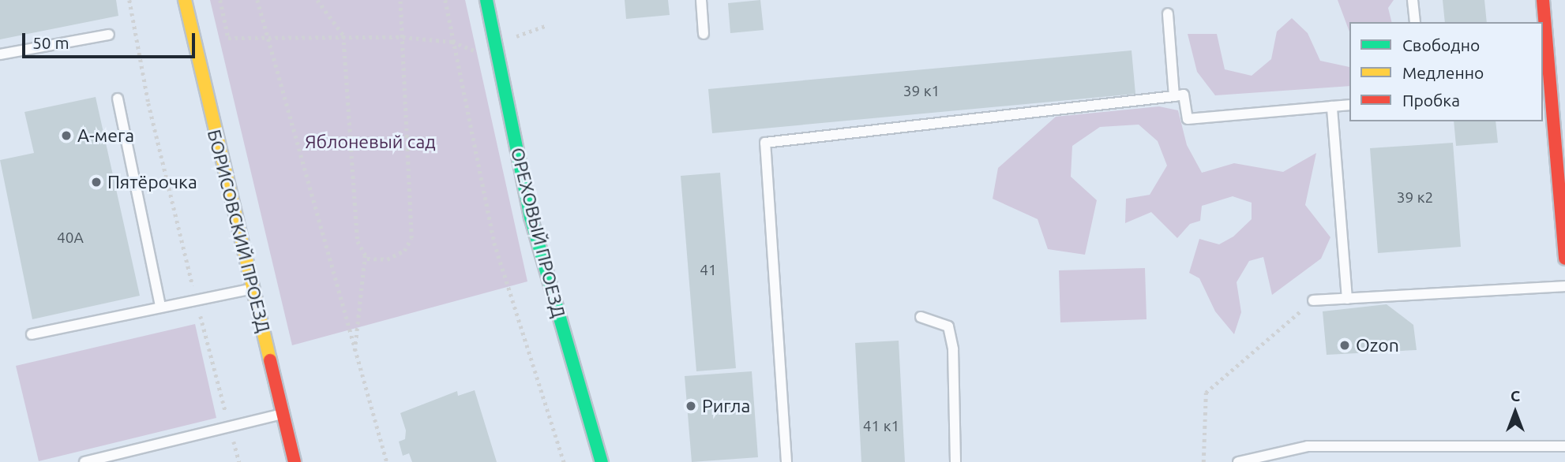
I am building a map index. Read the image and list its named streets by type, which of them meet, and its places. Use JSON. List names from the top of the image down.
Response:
{
  "streets": {
    "street": ["БОРИСОВСКИЙ ПРОЕЗД", "ОРЕХОВЫЙ ПРОЕЗД"]
  },
  "parks": ["Яблоневый сад"],
  "places": [
    "А-мега",
    "Пятёрочка",
    "Ozon",
    "Ригла"
  ],
  "house_numbers": [
    "39 к1",
    "39 к2",
    "40А",
    "41",
    "41 к1"
  ],
  "legend": ["Свободно", "Медленно", "Пробка"],
  "scale_bar": "50 m",
  "north": "top"
}
